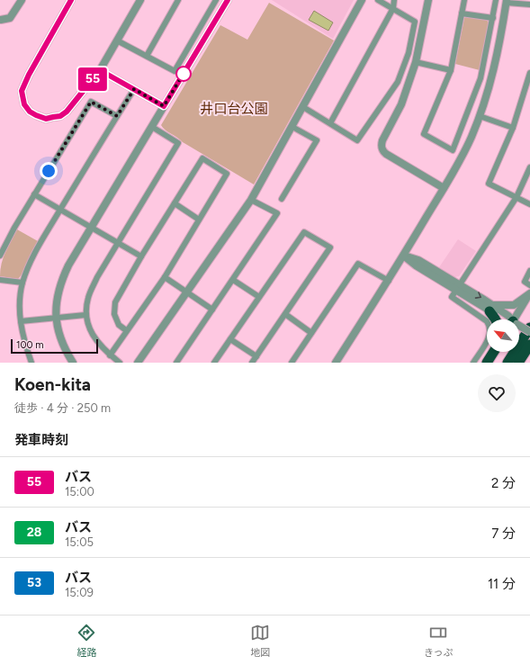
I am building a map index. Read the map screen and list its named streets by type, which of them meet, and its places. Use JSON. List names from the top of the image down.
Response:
{
  "parks": ["井口台公園"],
  "lines": ["bus line 55"],
  "scale_bar": "100 m",
  "north": "top left",
  "page": {
    "on_map": "55",
    "scale": "100 m",
    "heading": [
      ["Koen-kita", "徒歩 · 4 分 · 250 m"],
      "発車時刻"
    ],
    "list": [
      {
        "mark": "55",
        "name": "バス",
        "note": "15:00",
        "value": "2 分"
      },
      {
        "mark": "28",
        "name": "バス",
        "note": "15:05",
        "value": "7 分"
      },
      {
        "mark": "53",
        "name": "バス",
        "note": "15:09",
        "value": "11 分"
      }
    ],
    "tabs": ["経路", "地図", "きっぷ"]
  }
}
